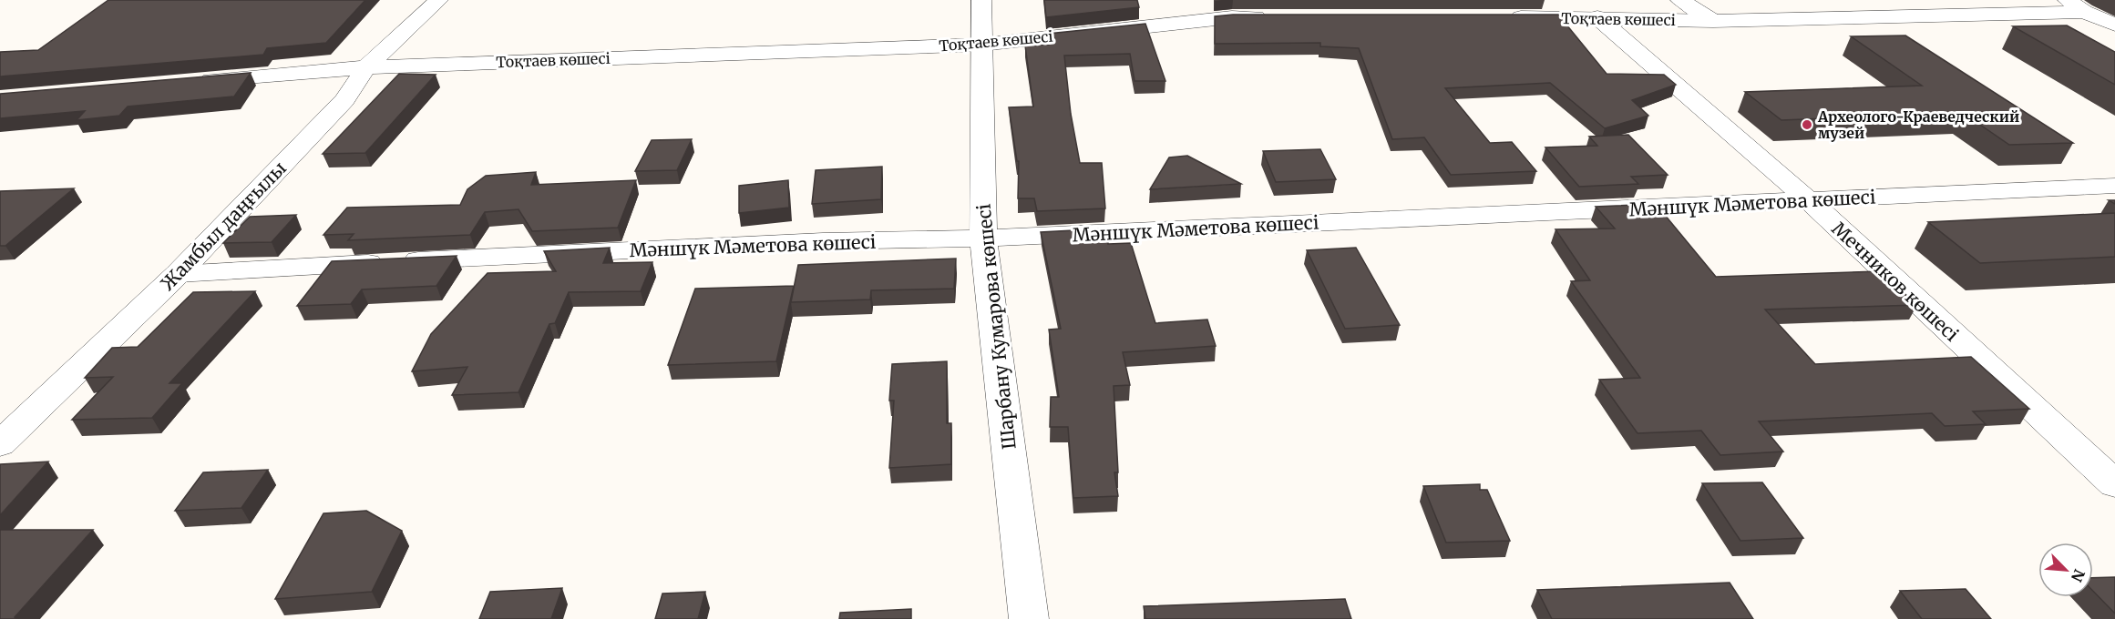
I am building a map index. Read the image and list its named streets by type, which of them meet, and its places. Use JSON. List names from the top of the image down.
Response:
{
  "streets": {
    "street": [
      "Тоқтаев көшесі",
      "Мәншүк Мәметова көшесі",
      "Жамбыл даңғылы",
      "Мечников көшесі",
      "Шарбану Кумарова көшесі"
    ]
  },
  "crossings": [
    ["Тоқтаев көшесі", "Жамбыл даңғылы"],
    ["Тоқтаев көшесі", "Мечников көшесі"],
    ["Тоқтаев көшесі", "Шарбану Кумарова көшесі"],
    ["Мәншүк Мәметова көшесі", "Жамбыл даңғылы"],
    ["Мәншүк Мәметова көшесі", "Мечников көшесі"],
    ["Мәншүк Мәметова көшесі", "Шарбану Кумарова көшесі"]
  ],
  "places": ["Археолого-Краеведческий музей"],
  "north": "bottom right"
}
